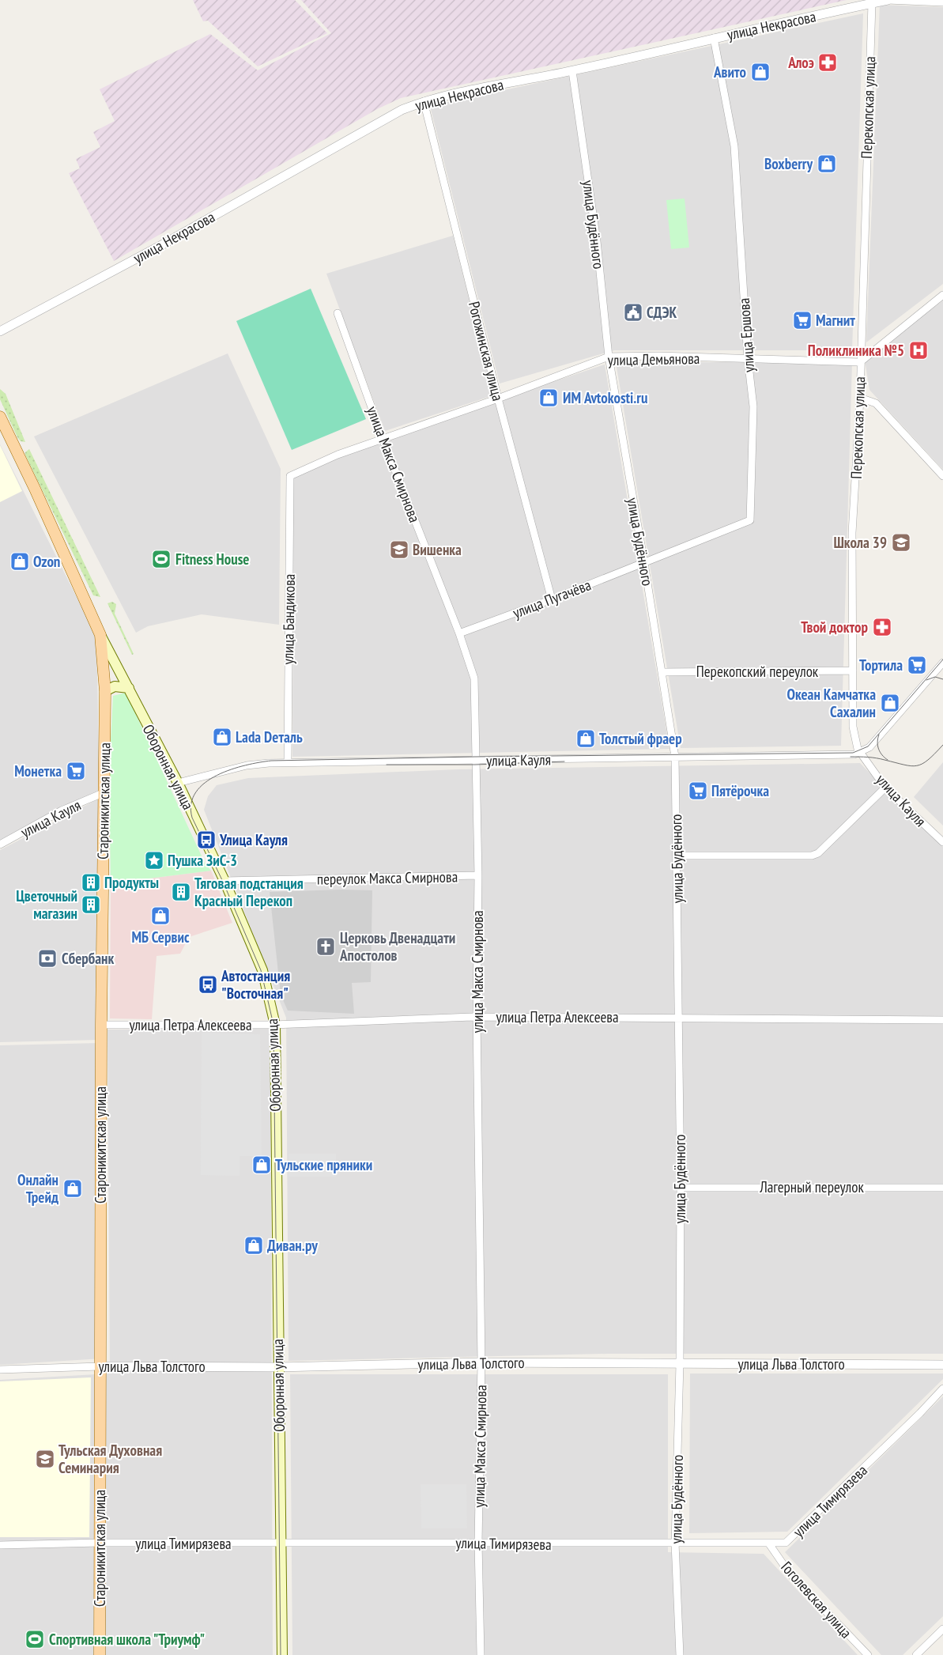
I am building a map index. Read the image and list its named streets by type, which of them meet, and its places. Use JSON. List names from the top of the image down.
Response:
{
  "streets": {
    "main road": ["Оборонная улица", "Староникитская улица"],
    "street": [
      "улица Некрасова",
      "Перекопская улица",
      "улица Будённого",
      "улица Ершова",
      "Рогожинская улица",
      "улица Демьянова",
      "улица Макса Смирнова",
      "улица Пугачёва",
      "улица Бандикова",
      "Перекопский переулок",
      "улица Кауля",
      "переулок Макса Смирнова",
      "улица Петра Алексеева",
      "Лагерный переулок",
      "улица Льва Толстого",
      "улица Тимирязева",
      "Гоголевская улица"
    ]
  },
  "crossings": [
    ["улица Некрасова", "Перекопская улица"],
    ["улица Некрасова", "улица Будённого"],
    ["улица Некрасова", "улица Ершова"],
    ["улица Некрасова", "Рогожинская улица"],
    ["Перекопская улица", "улица Демьянова"],
    ["Перекопская улица", "Перекопский переулок"],
    ["Перекопская улица", "улица Кауля"],
    ["улица Будённого", "улица Ершова"],
    ["улица Будённого", "улица Демьянова"],
    ["улица Будённого", "улица Пугачёва"],
    ["улица Будённого", "Перекопский переулок"],
    ["улица Будённого", "улица Кауля"],
    ["улица Будённого", "улица Петра Алексеева"],
    ["улица Будённого", "Лагерный переулок"],
    ["улица Будённого", "улица Льва Толстого"],
    ["улица Будённого", "улица Тимирязева"],
    ["улица Ершова", "улица Демьянова"],
    ["улица Ершова", "улица Пугачёва"],
    ["Рогожинская улица", "улица Демьянова"],
    ["Рогожинская улица", "улица Пугачёва"],
    ["улица Демьянова", "улица Макса Смирнова"],
    ["улица Демьянова", "улица Бандикова"],
    ["улица Макса Смирнова", "улица Пугачёва"],
    ["улица Макса Смирнова", "улица Кауля"],
    ["улица Макса Смирнова", "переулок Макса Смирнова"],
    ["улица Макса Смирнова", "улица Петра Алексеева"],
    ["улица Макса Смирнова", "улица Льва Толстого"],
    ["улица Макса Смирнова", "улица Тимирязева"],
    ["улица Бандикова", "улица Кауля"],
    ["улица Кауля", "Оборонная улица"],
    ["улица Кауля", "Староникитская улица"],
    ["Оборонная улица", "Староникитская улица"],
    ["Оборонная улица", "переулок Макса Смирнова"],
    ["Оборонная улица", "улица Петра Алексеева"],
    ["Оборонная улица", "улица Льва Толстого"],
    ["Оборонная улица", "улица Тимирязева"],
    ["Староникитская улица", "улица Петра Алексеева"],
    ["Староникитская улица", "улица Льва Толстого"],
    ["Староникитская улица", "улица Тимирязева"],
    ["улица Тимирязева", "Гоголевская улица"]
  ],
  "places": {
    "pharmacy": ["Алоэ", "Твой доктор"],
    "shop": [
      "Авито",
      "Boxberry",
      "ИМ Avtokosti.ru",
      "Ozon",
      "Океан Камчатка Сахалин",
      "Lada Dеталь",
      "Толстый фраер",
      "МБ Сервис",
      "Тульские пряники",
      "Онлайн Трейд",
      "Диван.ру"
    ],
    "public building": ["СДЭК"],
    "supermarket": [
      "Магнит",
      "Тортила",
      "Монетка",
      "Пятёрочка"
    ],
    "hospital": ["Поликлиника №5"],
    "school or university": ["Школа 39", "Вишенка", "Тульская Духовная Семинария"],
    "sports": ["Fitness House", "Спортивная школа \"Триумф\""],
    "bus stop": ["Улица Кауля", "Автостанция \"Восточная\""],
    "place": ["Пушка ЗиС-3"],
    "building": ["Продукты", "Тяговая подстанция Красный Перекоп", "Цветочный магазин"],
    "church": ["Церковь Двенадцати Апостолов"],
    "bank": ["Сбербанк"]
  }
}
